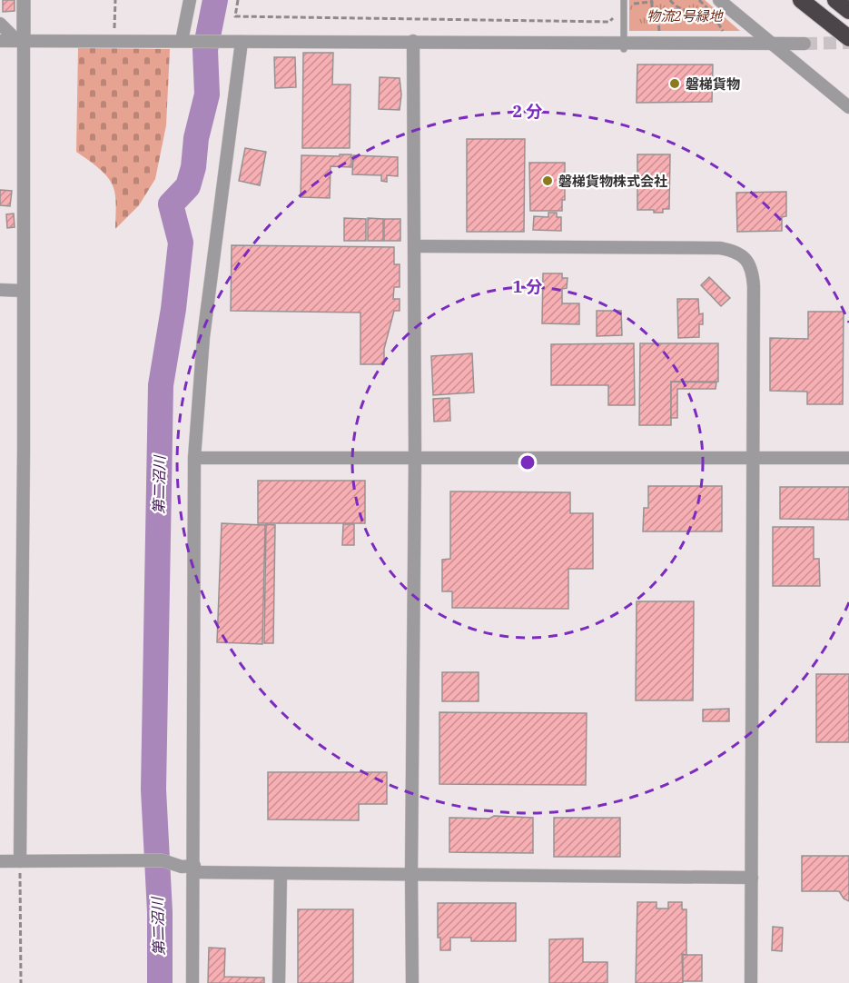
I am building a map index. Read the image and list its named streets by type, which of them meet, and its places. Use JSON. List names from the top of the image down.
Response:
{
  "water": ["第二沼川"],
  "parks": ["物流2号緑地"],
  "places": ["磐梯貨物", "磐梯貨物株式会社"],
  "rings": ["2 分", "1 分"]
}
